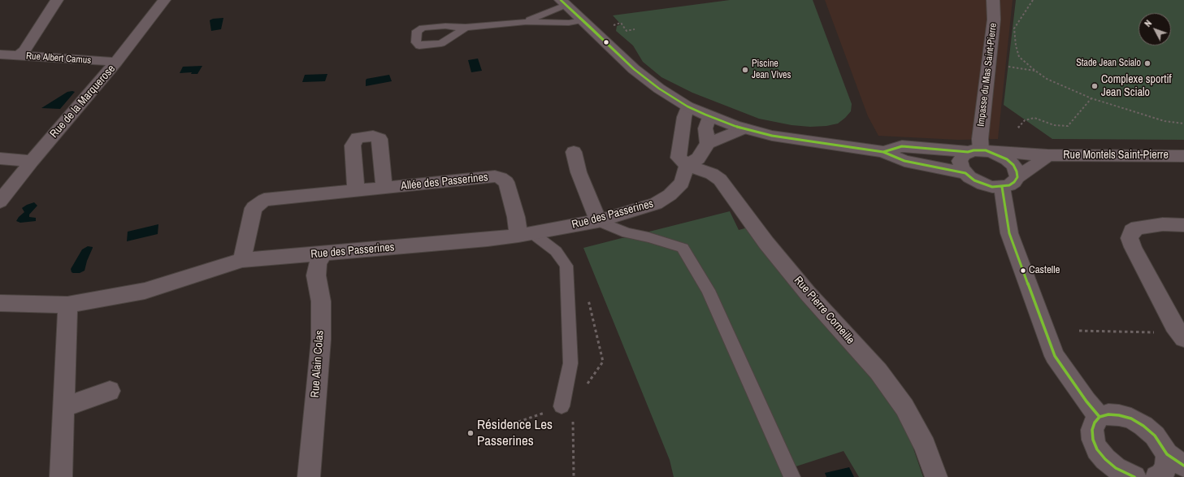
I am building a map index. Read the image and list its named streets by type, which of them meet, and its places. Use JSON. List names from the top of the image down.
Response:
{
  "streets": {
    "street": [
      "Rue Albert Camus",
      "Impasse du Mas Saint-Pierre",
      "Rue de la Marquerose",
      "Rue Montels Saint-Pierre",
      "Allée des Passerines",
      "Rue des Passerines",
      "Rue Pierre Corneille",
      "Rue Alain Colas"
    ]
  },
  "crossings": [
    ["Rue Albert Camus", "Rue de la Marquerose"],
    ["Impasse du Mas Saint-Pierre", "Rue Montels Saint-Pierre"],
    ["Allée des Passerines", "Rue des Passerines"],
    ["Rue des Passerines", "Rue Pierre Corneille"],
    ["Rue des Passerines", "Rue Alain Colas"]
  ],
  "places": [
    "Stade Jean Scialo",
    "Piscine Jean Vives",
    "Complexe sportif Jean Scialo",
    "Castelle",
    "Résidence Les Passerines"
  ],
  "north": "top left"
}
